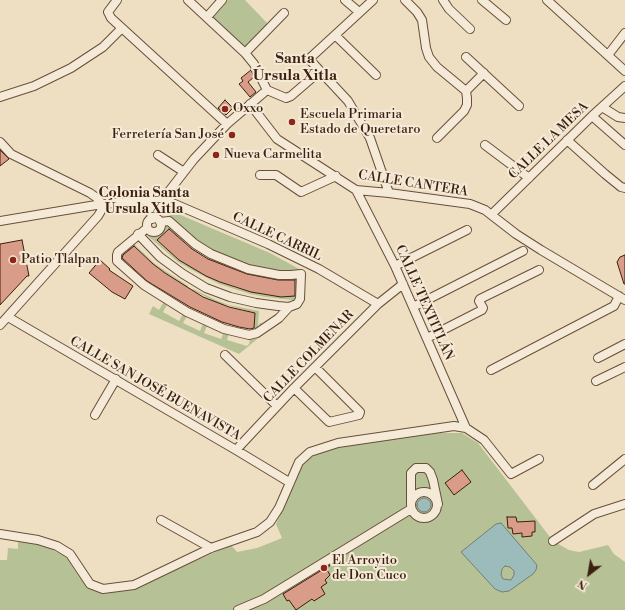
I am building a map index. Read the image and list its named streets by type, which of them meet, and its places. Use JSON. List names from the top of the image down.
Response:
{
  "streets": {
    "street": [
      "CALLE LA MESA",
      "CALLE CANTERA",
      "CALLE CARRIL",
      "CALLE TEXTITLÁN",
      "CALLE COLMENAR",
      "CALLE SAN JOSÉ BUENAVISTA"
    ]
  },
  "crossings": [
    ["CALLE LA MESA", "CALLE CANTERA"],
    ["CALLE CANTERA", "CALLE TEXTITLÁN"],
    ["CALLE CARRIL", "CALLE COLMENAR"],
    ["CALLE TEXTITLÁN", "CALLE COLMENAR"],
    ["CALLE COLMENAR", "CALLE SAN JOSÉ BUENAVISTA"]
  ],
  "districts": ["Santa Úrsula Xitla", "Colonia Santa Úrsula Xitla"],
  "places": [
    "Oxxo",
    "Escuela Primaria Estado de Queretaro",
    "Ferretería San José",
    "Nueva Carmelita",
    "Patio Tlalpan",
    "El Arroyito de Don Cuco"
  ],
  "north": "bottom left"
}
